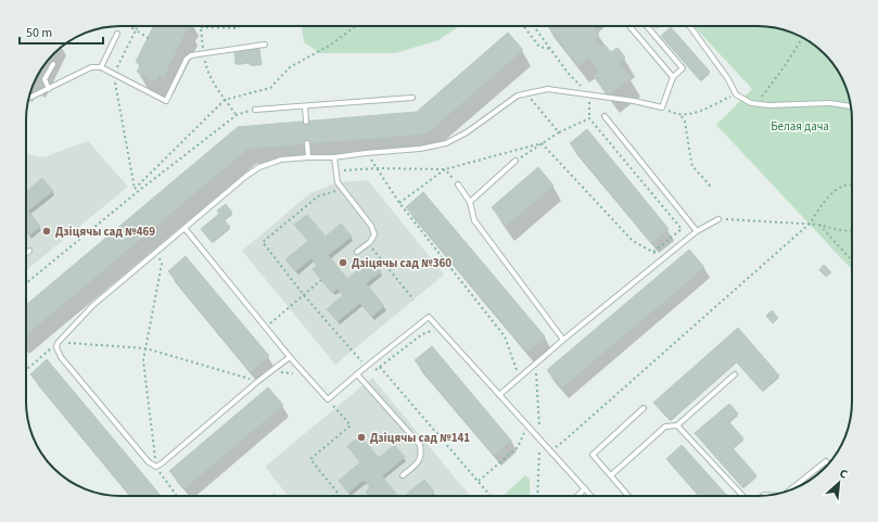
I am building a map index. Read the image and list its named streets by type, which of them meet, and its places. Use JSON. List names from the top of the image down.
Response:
{
  "parks": ["Белая дача"],
  "places": ["Дзіцячы сад №469", "Дзіцячы сад №360", "Дзіцячы сад №141"],
  "scale_bar": "50 m",
  "north": "top right"
}
